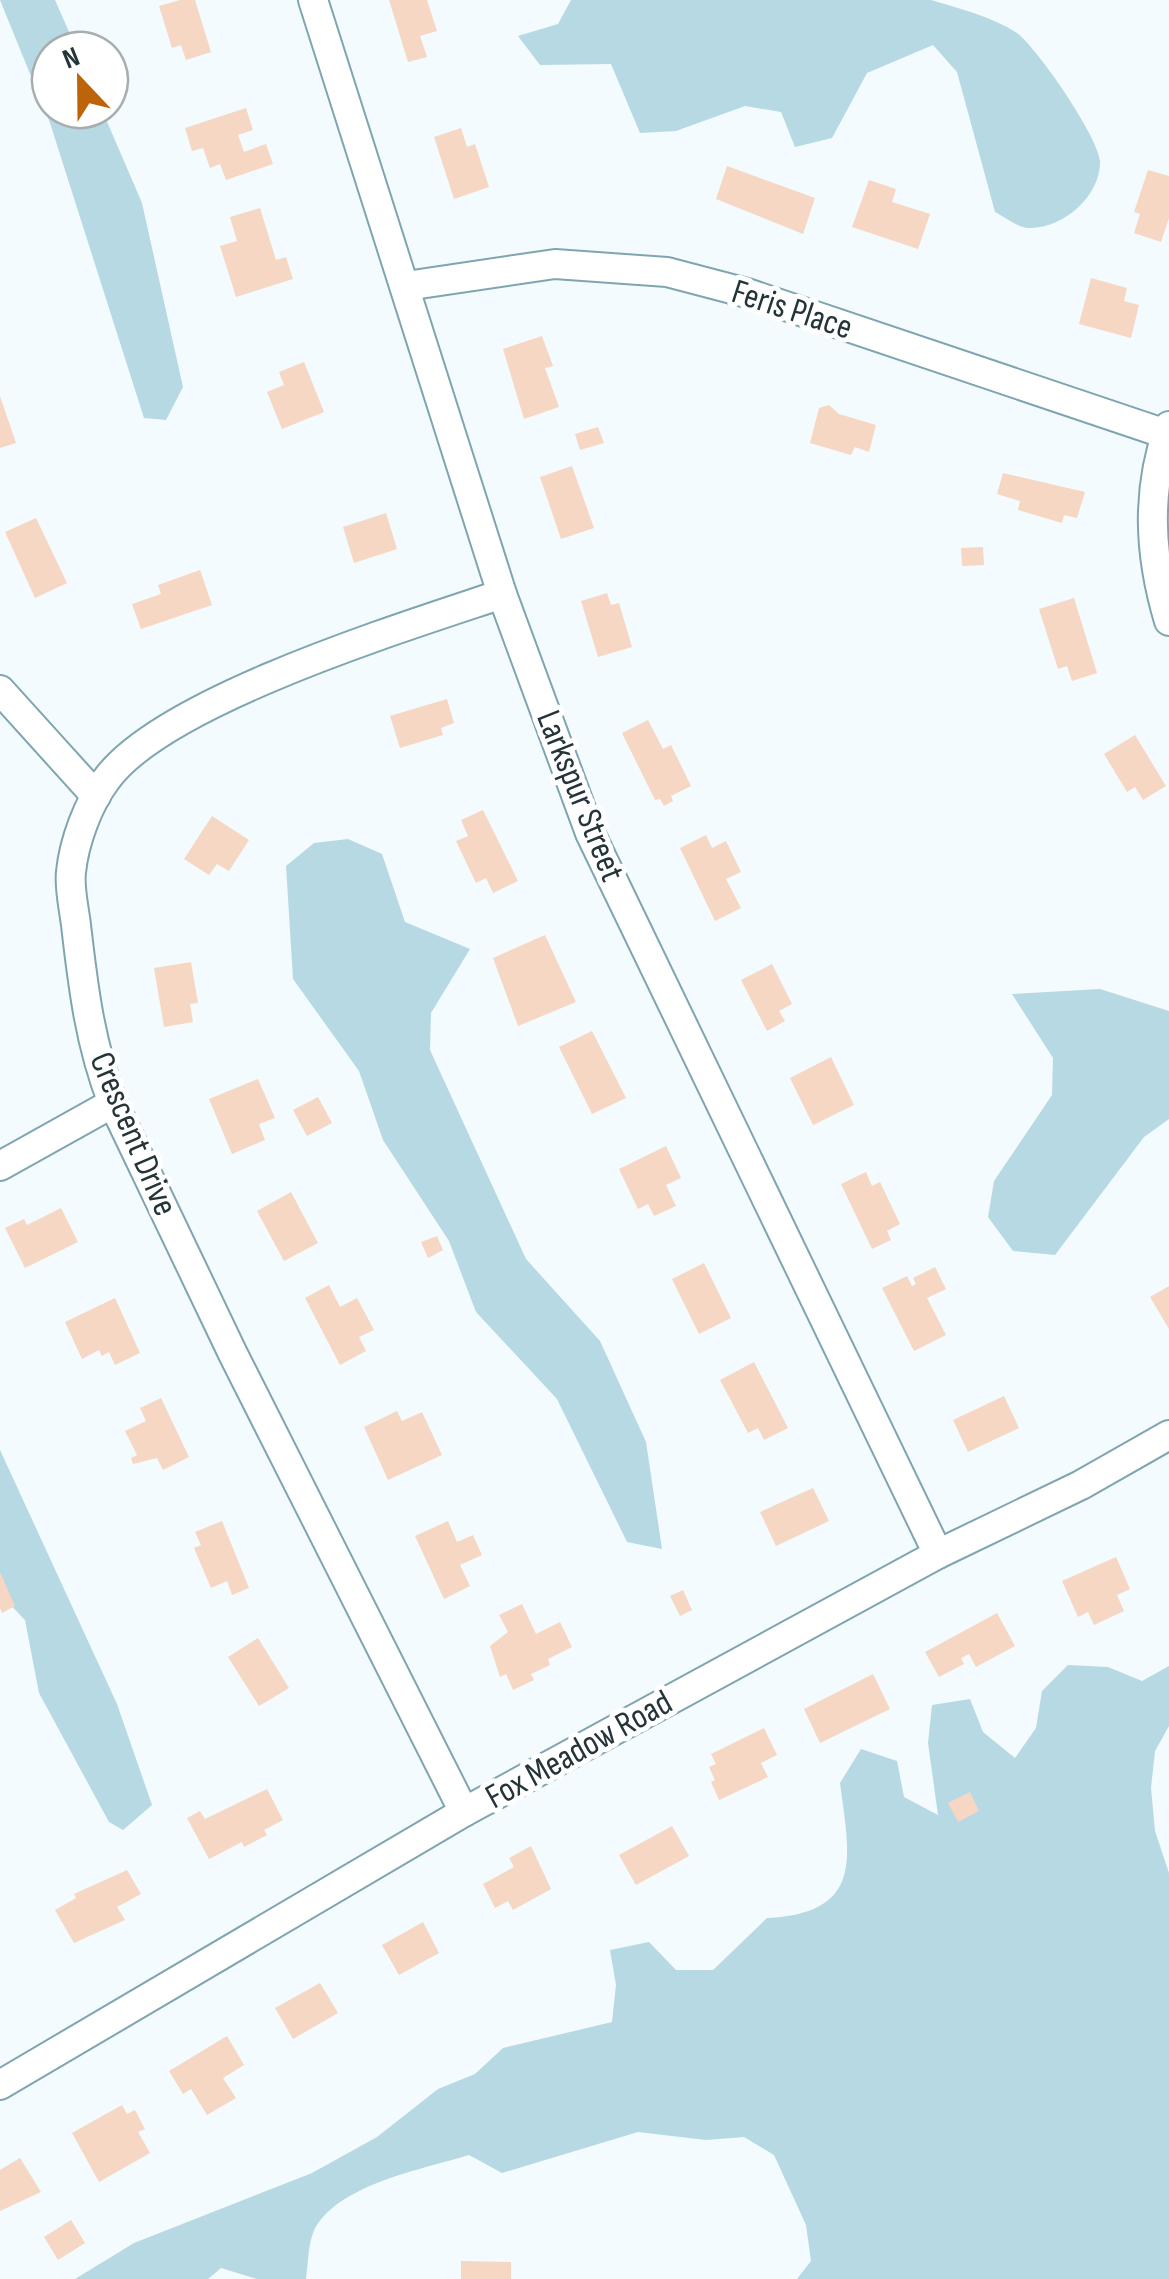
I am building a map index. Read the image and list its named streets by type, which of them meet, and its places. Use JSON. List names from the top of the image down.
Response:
{
  "streets": {
    "street": [
      "Feris Place",
      "Larkspur Street",
      "Crescent Drive",
      "Fox Meadow Road"
    ]
  },
  "crossings": [
    ["Feris Place", "Larkspur Street"],
    ["Larkspur Street", "Crescent Drive"],
    ["Larkspur Street", "Fox Meadow Road"],
    ["Crescent Drive", "Fox Meadow Road"]
  ],
  "north": "top"
}
